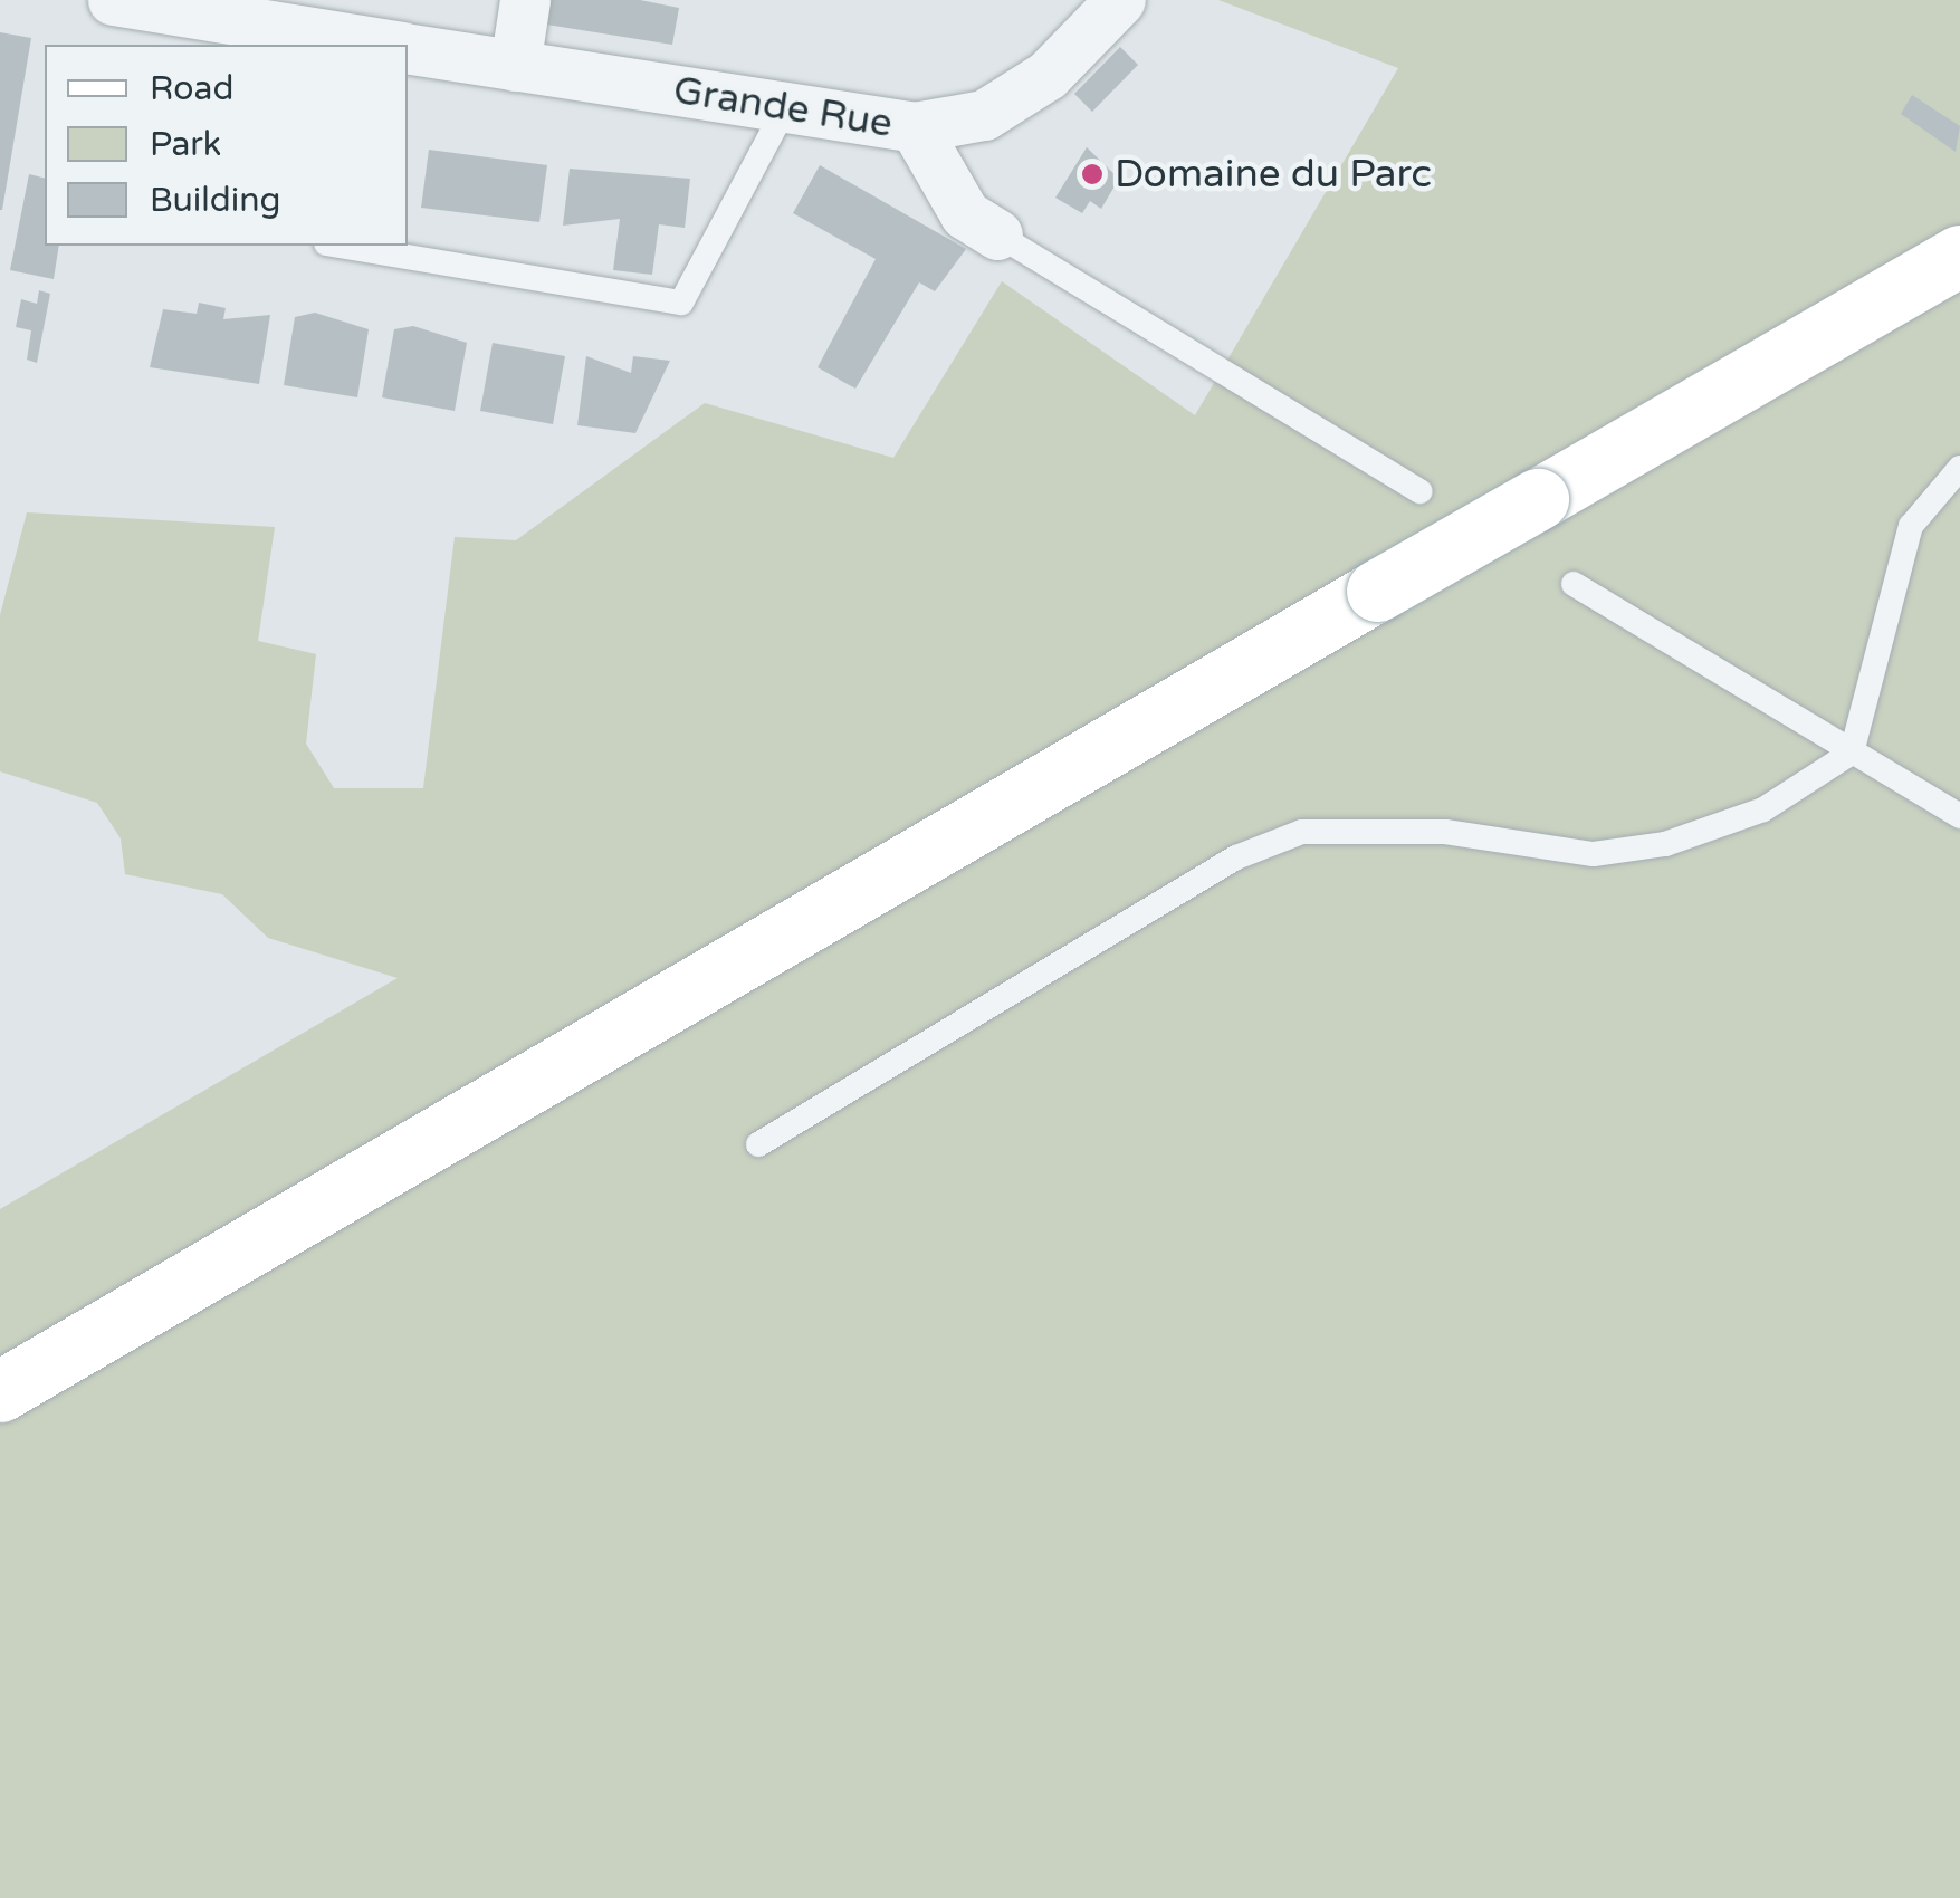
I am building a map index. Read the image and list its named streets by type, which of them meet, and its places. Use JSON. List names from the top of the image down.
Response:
{
  "streets": {
    "street": ["Grande Rue"]
  },
  "places": ["Domaine du Parc"],
  "legend": ["Road", "Park", "Building"]
}
